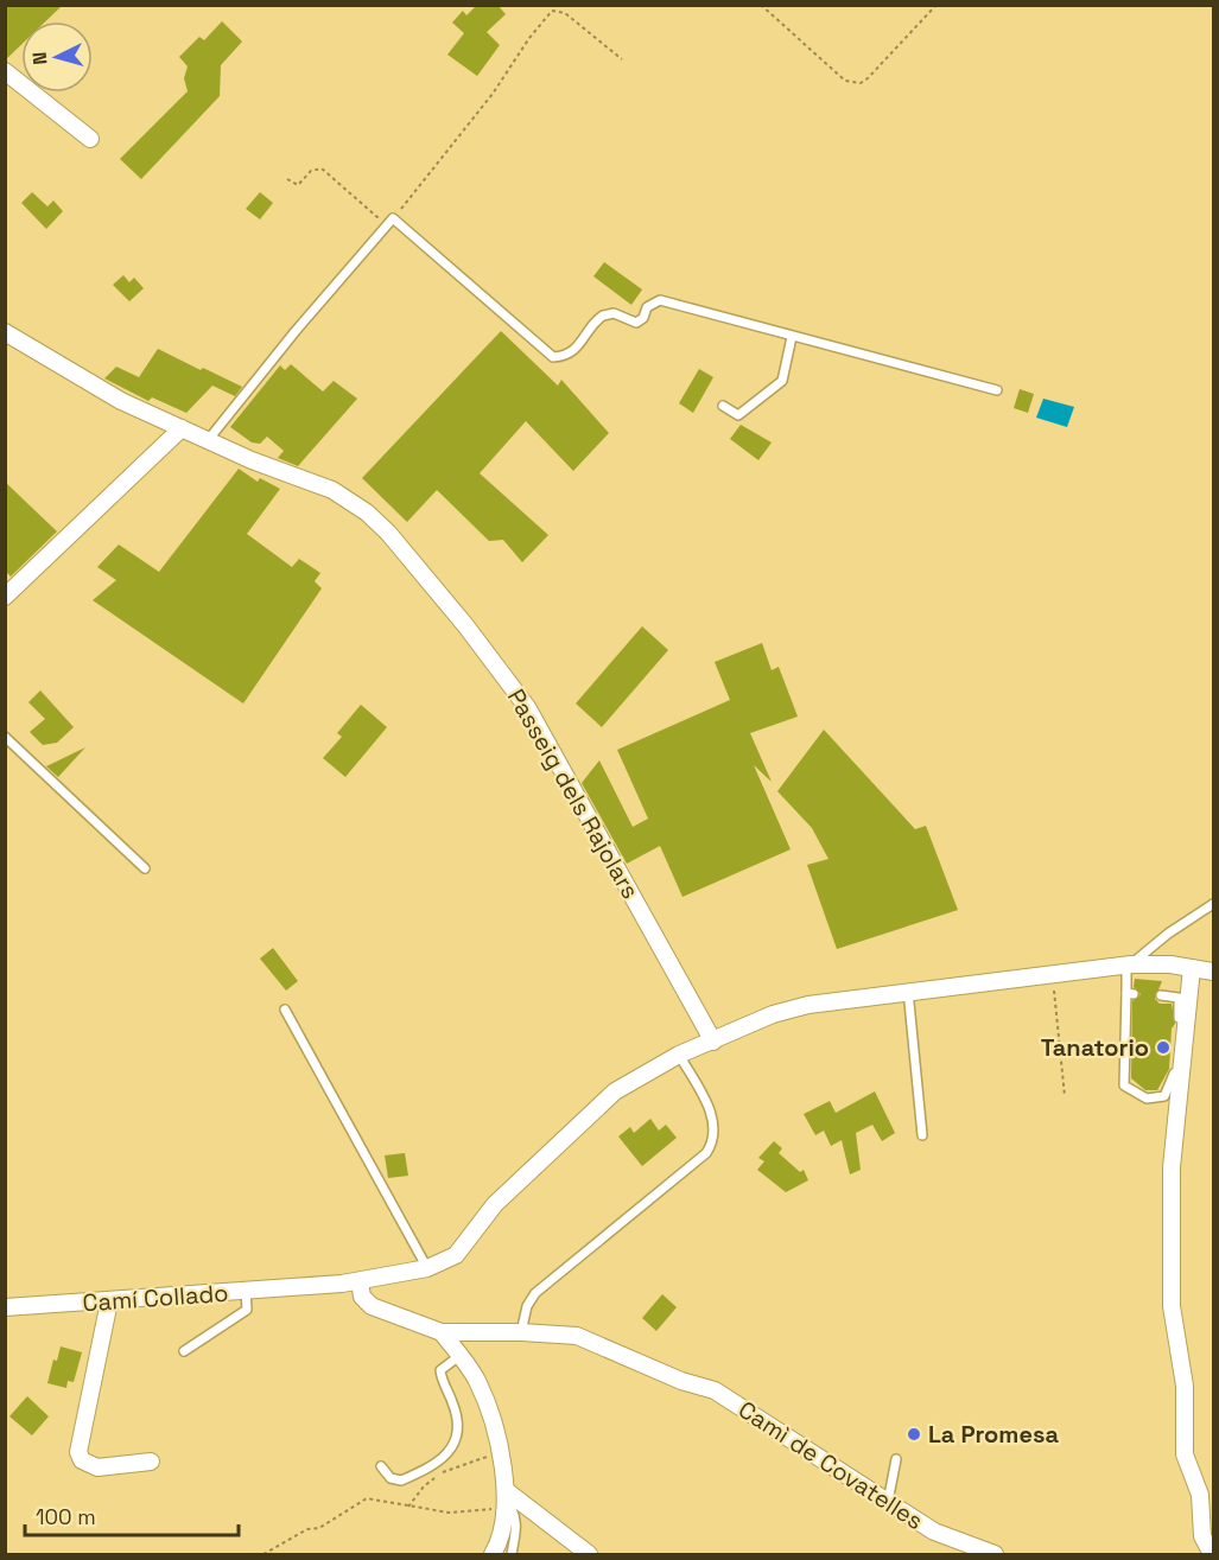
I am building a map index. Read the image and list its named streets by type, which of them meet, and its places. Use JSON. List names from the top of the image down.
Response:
{
  "streets": {
    "street": ["Passeig dels Rajolars", "Camí Collado", "Camì de Covatelles"]
  },
  "crossings": [
    ["Passeig dels Rajolars", "Camí Collado"]
  ],
  "places": ["Tanatorio", "La Promesa"],
  "scale_bar": "100 m",
  "north": "left"
}
